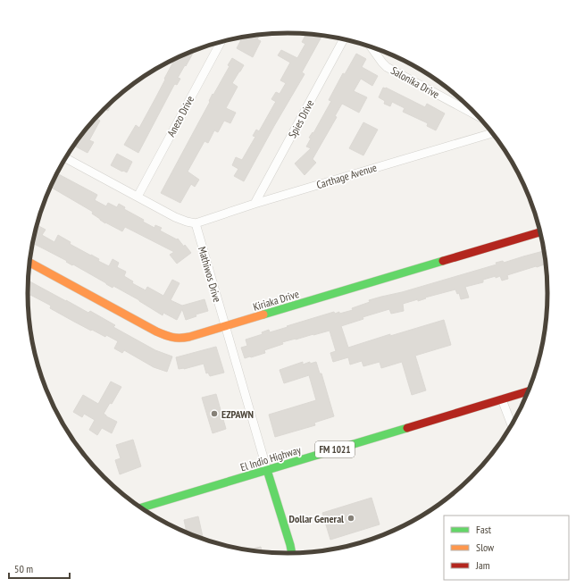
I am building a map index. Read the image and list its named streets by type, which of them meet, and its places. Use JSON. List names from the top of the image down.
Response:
{
  "streets": {
    "street": [
      "Salonika Drive",
      "Anezo Drive",
      "Spies Drive",
      "Carthage Avenue",
      "Mathiwos Drive",
      "Kiriaka Drive",
      "FM 1021",
      "El Indio Highway"
    ]
  },
  "crossings": [
    ["Spies Drive", "Carthage Avenue"],
    ["Carthage Avenue", "Mathiwos Drive"],
    ["Mathiwos Drive", "Kiriaka Drive"],
    ["Mathiwos Drive", "El Indio Highway"]
  ],
  "places": ["EZPAWN", "Dollar General"],
  "legend": ["Fast", "Slow", "Jam"],
  "scale_bar": "50 m"
}
